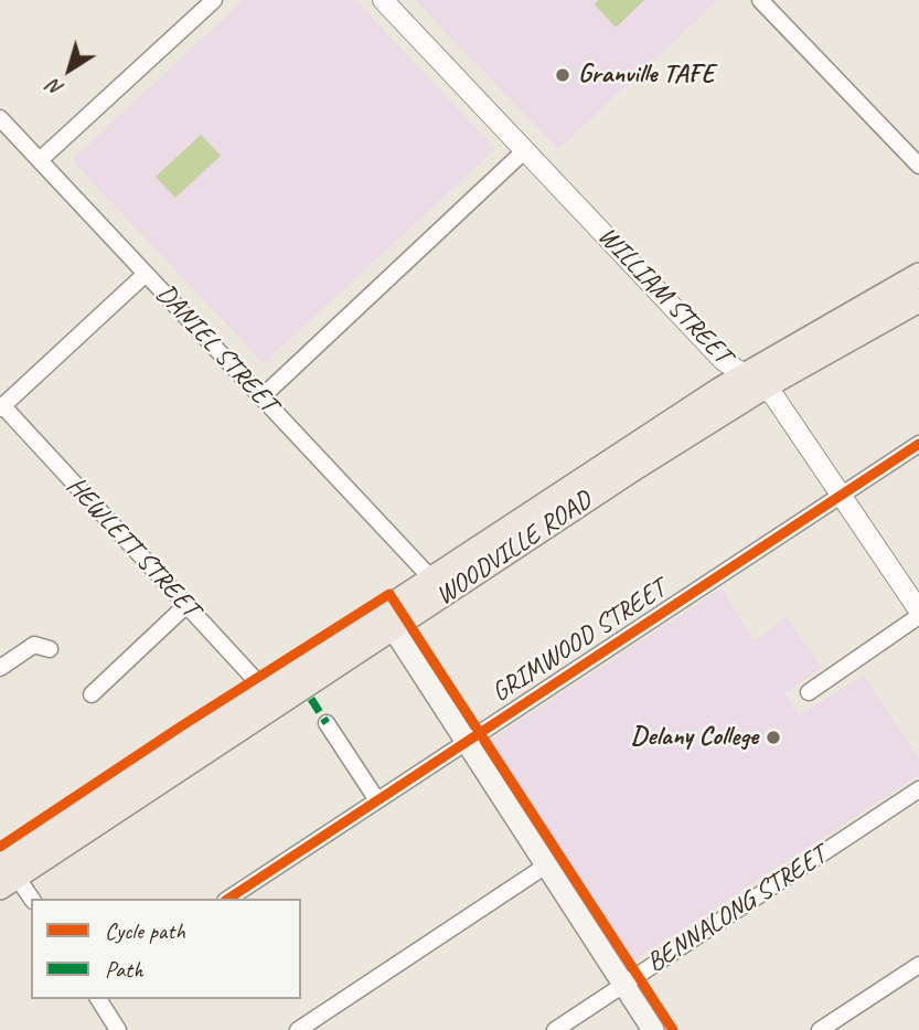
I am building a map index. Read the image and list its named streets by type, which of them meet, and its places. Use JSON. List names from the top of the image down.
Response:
{
  "streets": {
    "main road": ["WOODVILLE ROAD"],
    "street": [
      "WILLIAM STREET",
      "DANIEL STREET",
      "HEWLETT STREET",
      "GRIMWOOD STREET",
      "BENNALONG STREET"
    ]
  },
  "crossings": [
    ["WILLIAM STREET", "WOODVILLE ROAD"],
    ["WILLIAM STREET", "GRIMWOOD STREET"],
    ["DANIEL STREET", "WOODVILLE ROAD"],
    ["HEWLETT STREET", "WOODVILLE ROAD"]
  ],
  "places": ["Granville TAFE", "Delany College"],
  "legend": ["Cycle path", "Path"],
  "north": "bottom left"
}
